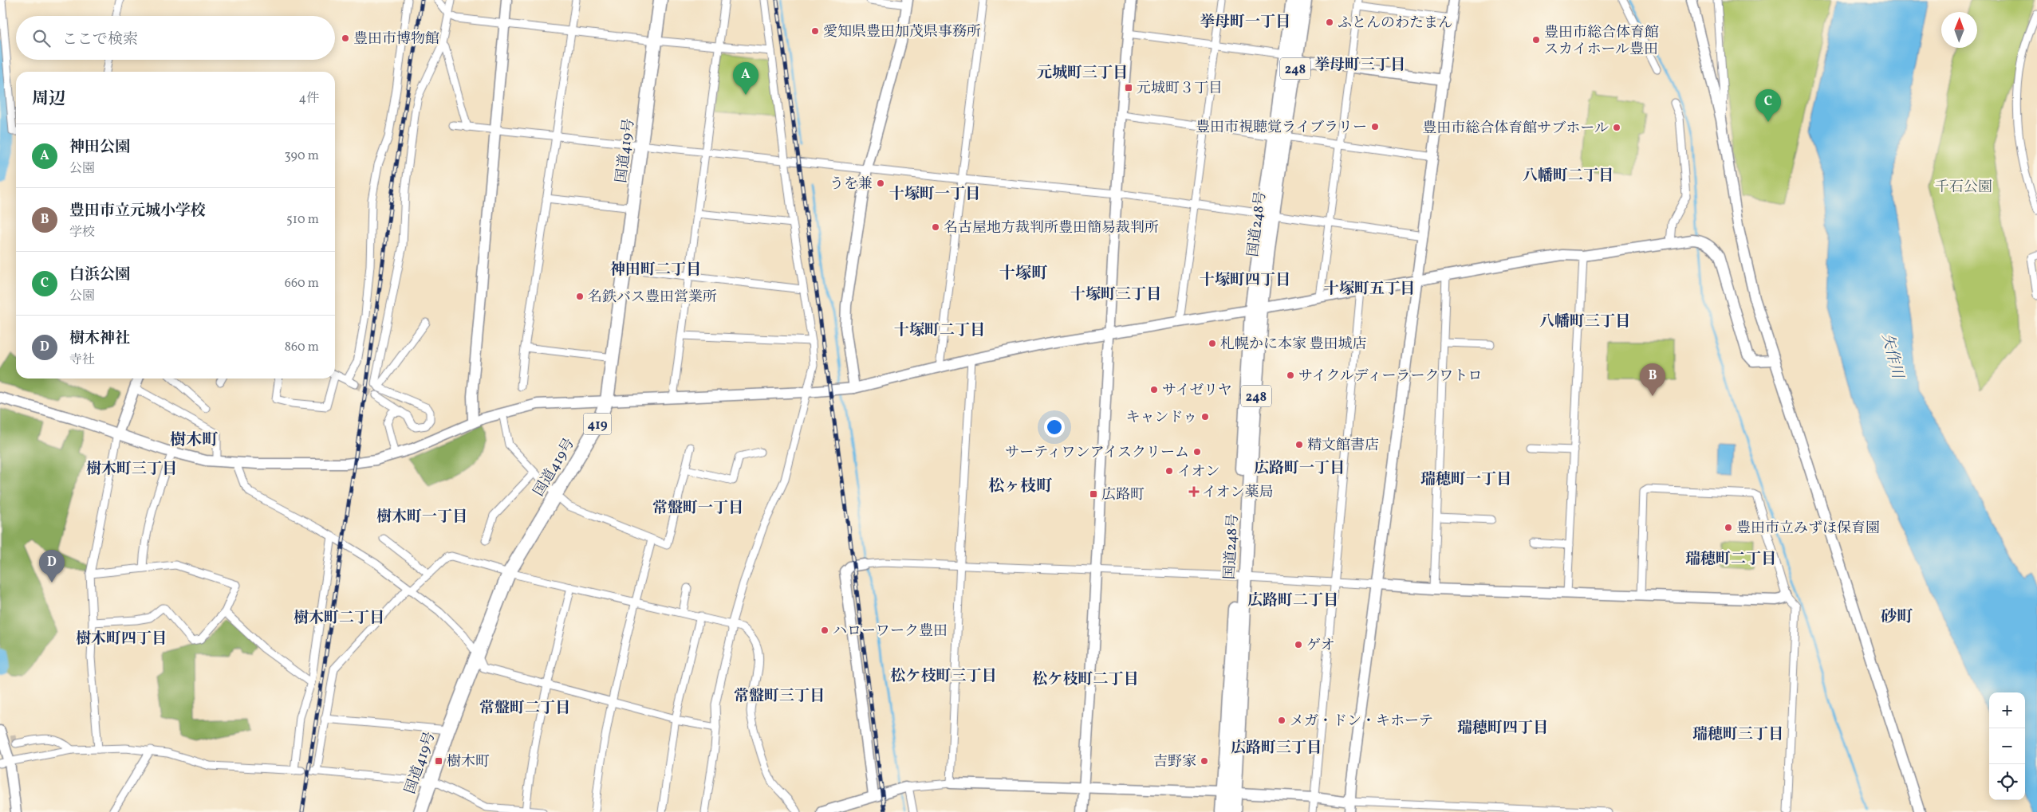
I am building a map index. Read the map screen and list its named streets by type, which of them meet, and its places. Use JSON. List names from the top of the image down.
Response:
{
  "streets": {
    "highway": [
      "248",
      "国道419号",
      "国道248号",
      "419"
    ]
  },
  "districts": [
    "挙母町一丁目",
    "挙母町三丁目",
    "元城町三丁目",
    "八幡町二丁目",
    "十塚町一丁目",
    "神田町二丁目",
    "十塚町",
    "十塚町四丁目",
    "十塚町五丁目",
    "十塚町三丁目",
    "八幡町三丁目",
    "十塚町二丁目",
    "樹木町",
    "広路町一丁目",
    "樹木町三丁目",
    "瑞穂町一丁目",
    "松ヶ枝町",
    "常盤町一丁目",
    "樹木町一丁目",
    "瑞穂町二丁目",
    "広路町二丁目",
    "砂町",
    "樹木町二丁目",
    "樹木町四丁目",
    "松ケ枝町三丁目",
    "松ケ枝町二丁目",
    "常盤町三丁目",
    "常盤町二丁目",
    "瑞穂町四丁目",
    "瑞穂町三丁目",
    "広路町三丁目"
  ],
  "water": ["矢作川"],
  "parks": ["千石公園"],
  "places": {
    "other": [
      "ふとんのわたまん",
      "愛知県豊田加茂県事務所",
      "豊田市博物館",
      "豊田市総合体育館 スカイホール豊田",
      "豊田市視聴覚ライブラリー",
      "豊田市総合体育館サブホール",
      "うを兼",
      "名古屋地方裁判所豊田簡易裁判所",
      "名鉄バス豊田営業所",
      "札幌かに本家 豊田城店",
      "サイクルディーラークワトロ",
      "サイゼリヤ",
      "キャンドゥ",
      "精文館書店",
      "サーティワンアイスクリーム",
      "イオン",
      "豊田市立みずほ保育園",
      "ハローワーク豊田",
      "ゲオ",
      "メガ・ドン・キホーテ",
      "吉野家"
    ],
    "transit": ["元城町３丁目", "広路町", "樹木町"],
    "health": ["イオン薬局"]
  },
  "north": "top",
  "page": {
    "search": "ここで検索",
    "pins": [
      "A",
      "C",
      "B",
      "D"
    ],
    "heading": ["周辺", "4件"],
    "list": [
      {
        "mark": "A",
        "name": "神田公園",
        "note": "公園",
        "value": "390 m"
      },
      {
        "mark": "B",
        "name": "豊田市立元城小学校",
        "note": "学校",
        "value": "510 m"
      },
      {
        "mark": "C",
        "name": "白浜公園",
        "note": "公園",
        "value": "660 m"
      },
      {
        "mark": "D",
        "name": "樹木神社",
        "note": "寺社",
        "value": "860 m"
      }
    ],
    "map_buttons": ["+", "−"]
  }
}
